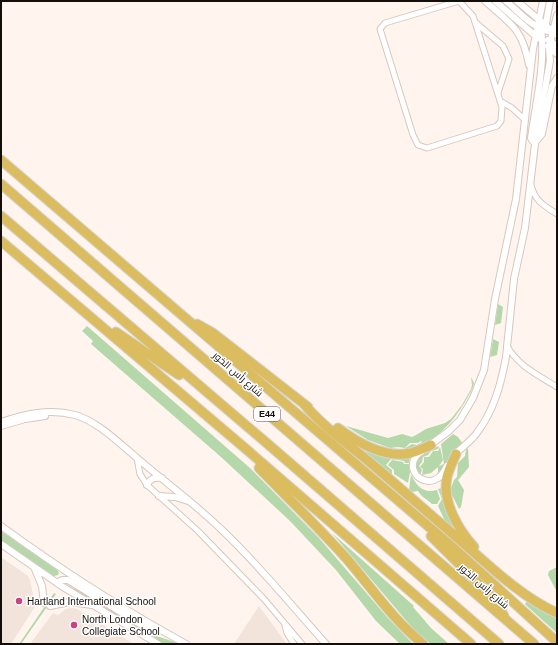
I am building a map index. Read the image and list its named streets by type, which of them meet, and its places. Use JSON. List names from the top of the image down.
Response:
{
  "streets": {
    "highway": ["شارع رأس الخور", "E44"]
  },
  "places": ["Hartland International School", "North London Collegiate School"]
}
